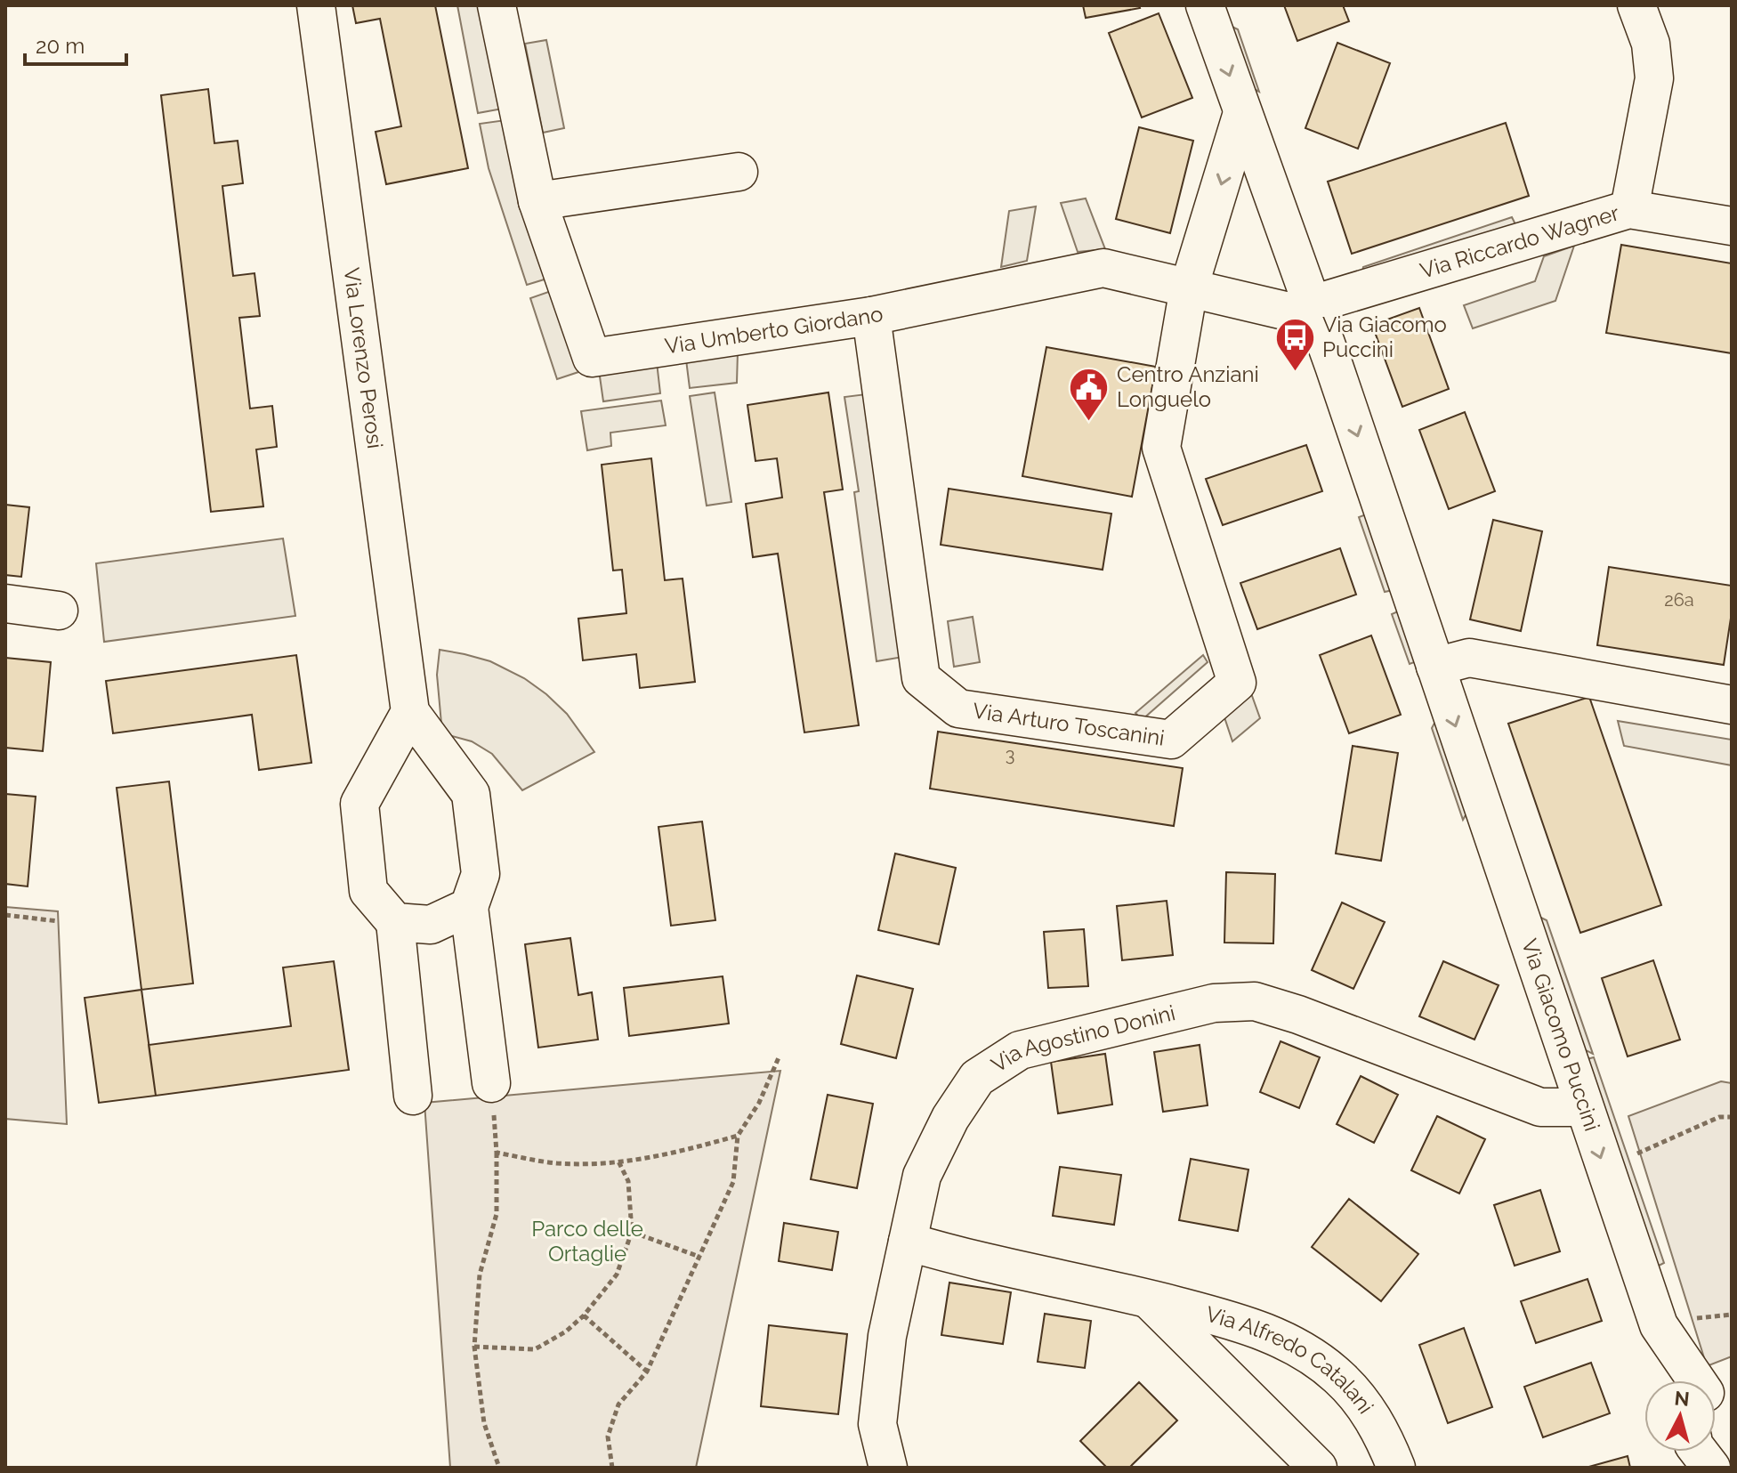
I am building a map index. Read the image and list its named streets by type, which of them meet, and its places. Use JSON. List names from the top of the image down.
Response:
{
  "streets": {
    "street": [
      "Via Riccardo Wagner",
      "Via Umberto Giordano",
      "Via Lorenzo Perosi",
      "Via Arturo Toscanini",
      "Via Giacomo Puccini",
      "Via Agostino Donini",
      "Via Alfredo Catalani"
    ]
  },
  "crossings": [
    ["Via Riccardo Wagner", "Via Umberto Giordano"],
    ["Via Riccardo Wagner", "Via Giacomo Puccini"],
    ["Via Umberto Giordano", "Via Arturo Toscanini"],
    ["Via Umberto Giordano", "Via Giacomo Puccini"],
    ["Via Arturo Toscanini", "Via Giacomo Puccini"],
    ["Via Giacomo Puccini", "Via Agostino Donini"],
    ["Via Agostino Donini", "Via Alfredo Catalani"]
  ],
  "one_way": ["Via Giacomo Puccini"],
  "parks": ["Parco delle Ortaglie"],
  "places": {
    "bus stop": ["Via Giacomo Puccini"],
    "public building": ["Centro Anziani Longuelo"]
  },
  "house_numbers": ["26a", "3"],
  "scale_bar": "20 m",
  "north": "top"
}
